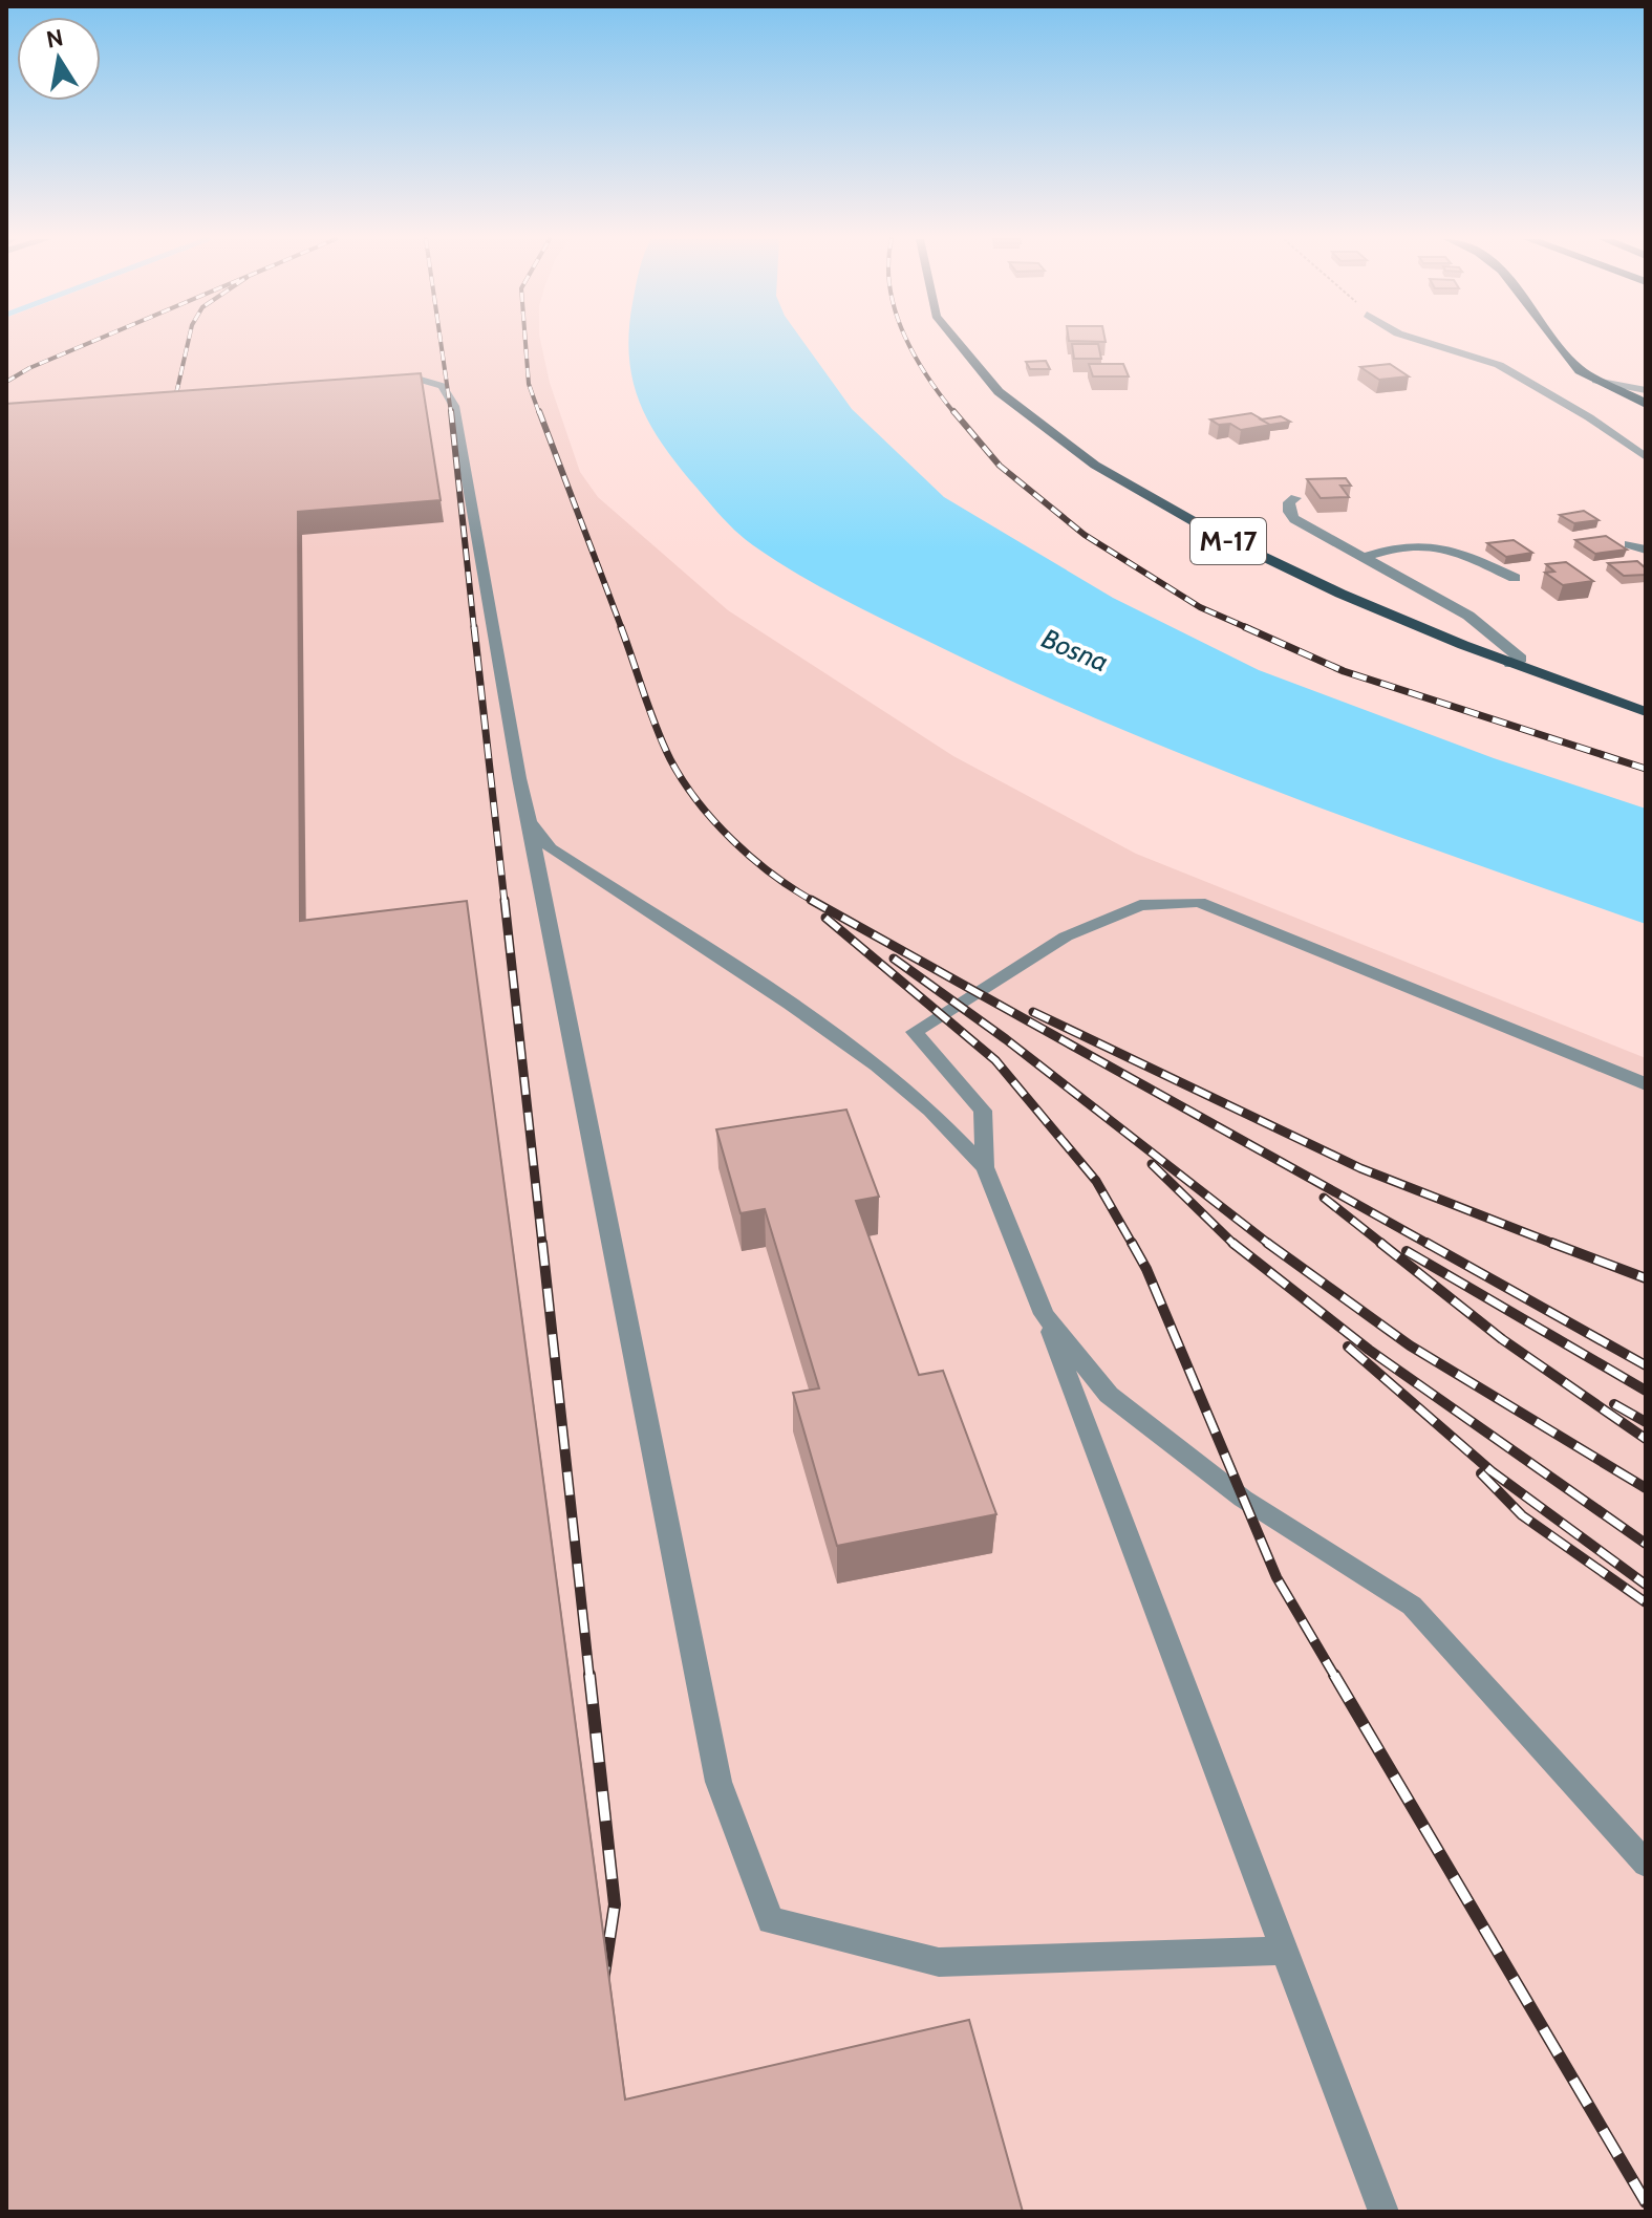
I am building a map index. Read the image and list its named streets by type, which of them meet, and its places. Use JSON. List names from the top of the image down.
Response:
{
  "streets": {
    "main road": ["M-17"]
  },
  "water": ["Bosna"],
  "north": "top"
}
